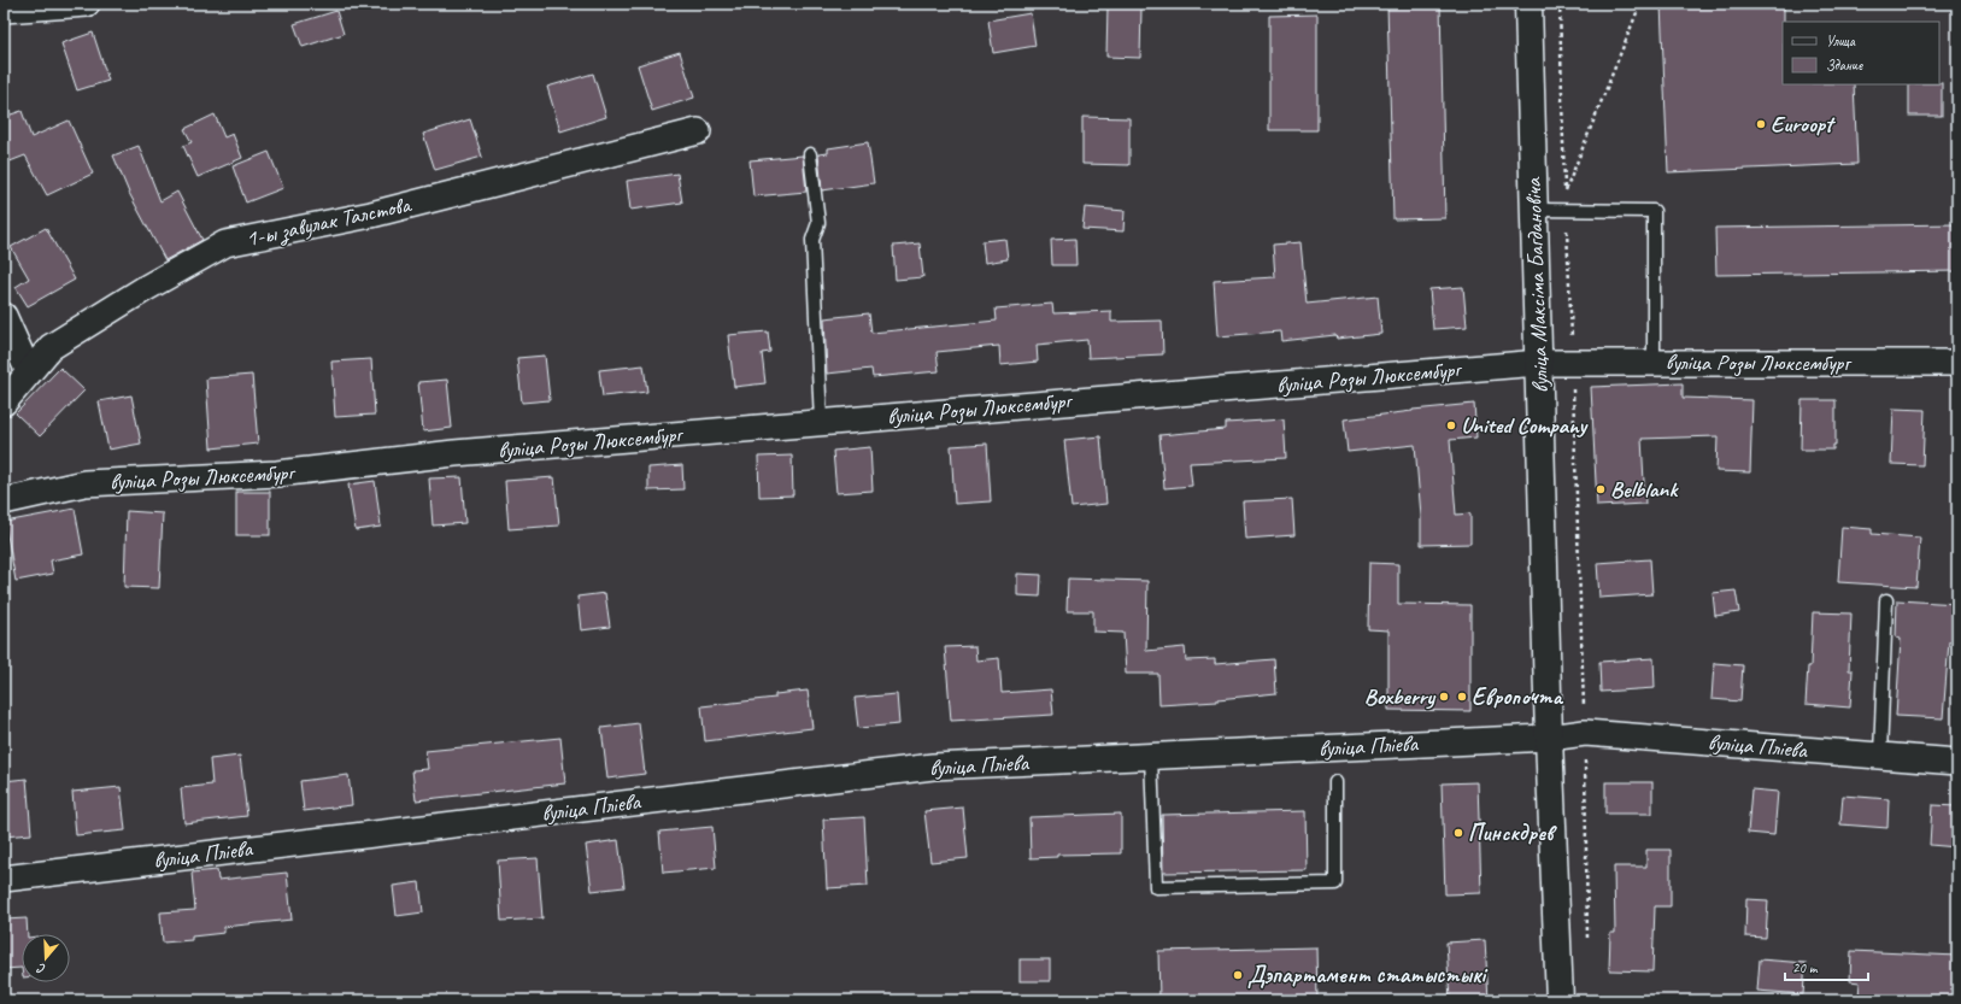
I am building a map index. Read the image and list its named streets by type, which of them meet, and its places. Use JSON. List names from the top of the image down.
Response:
{
  "streets": {
    "main road": ["вуліца Максіма Багдановіча"],
    "street": ["1-ы завулак Талстова", "вуліца Розы Люксембург", "вуліца Пліева"]
  },
  "crossings": [
    ["вуліца Максіма Багдановіча", "вуліца Розы Люксембург"],
    ["вуліца Максіма Багдановіча", "вуліца Пліева"]
  ],
  "places": [
    "Euroopt",
    "United Company",
    "Belblank",
    "Boxberry",
    "Европочта",
    "Пинскдрев",
    "Дэпартамент статыстыкі"
  ],
  "legend": ["Улица", "Здание"],
  "scale_bar": "20 m",
  "north": "bottom"
}
